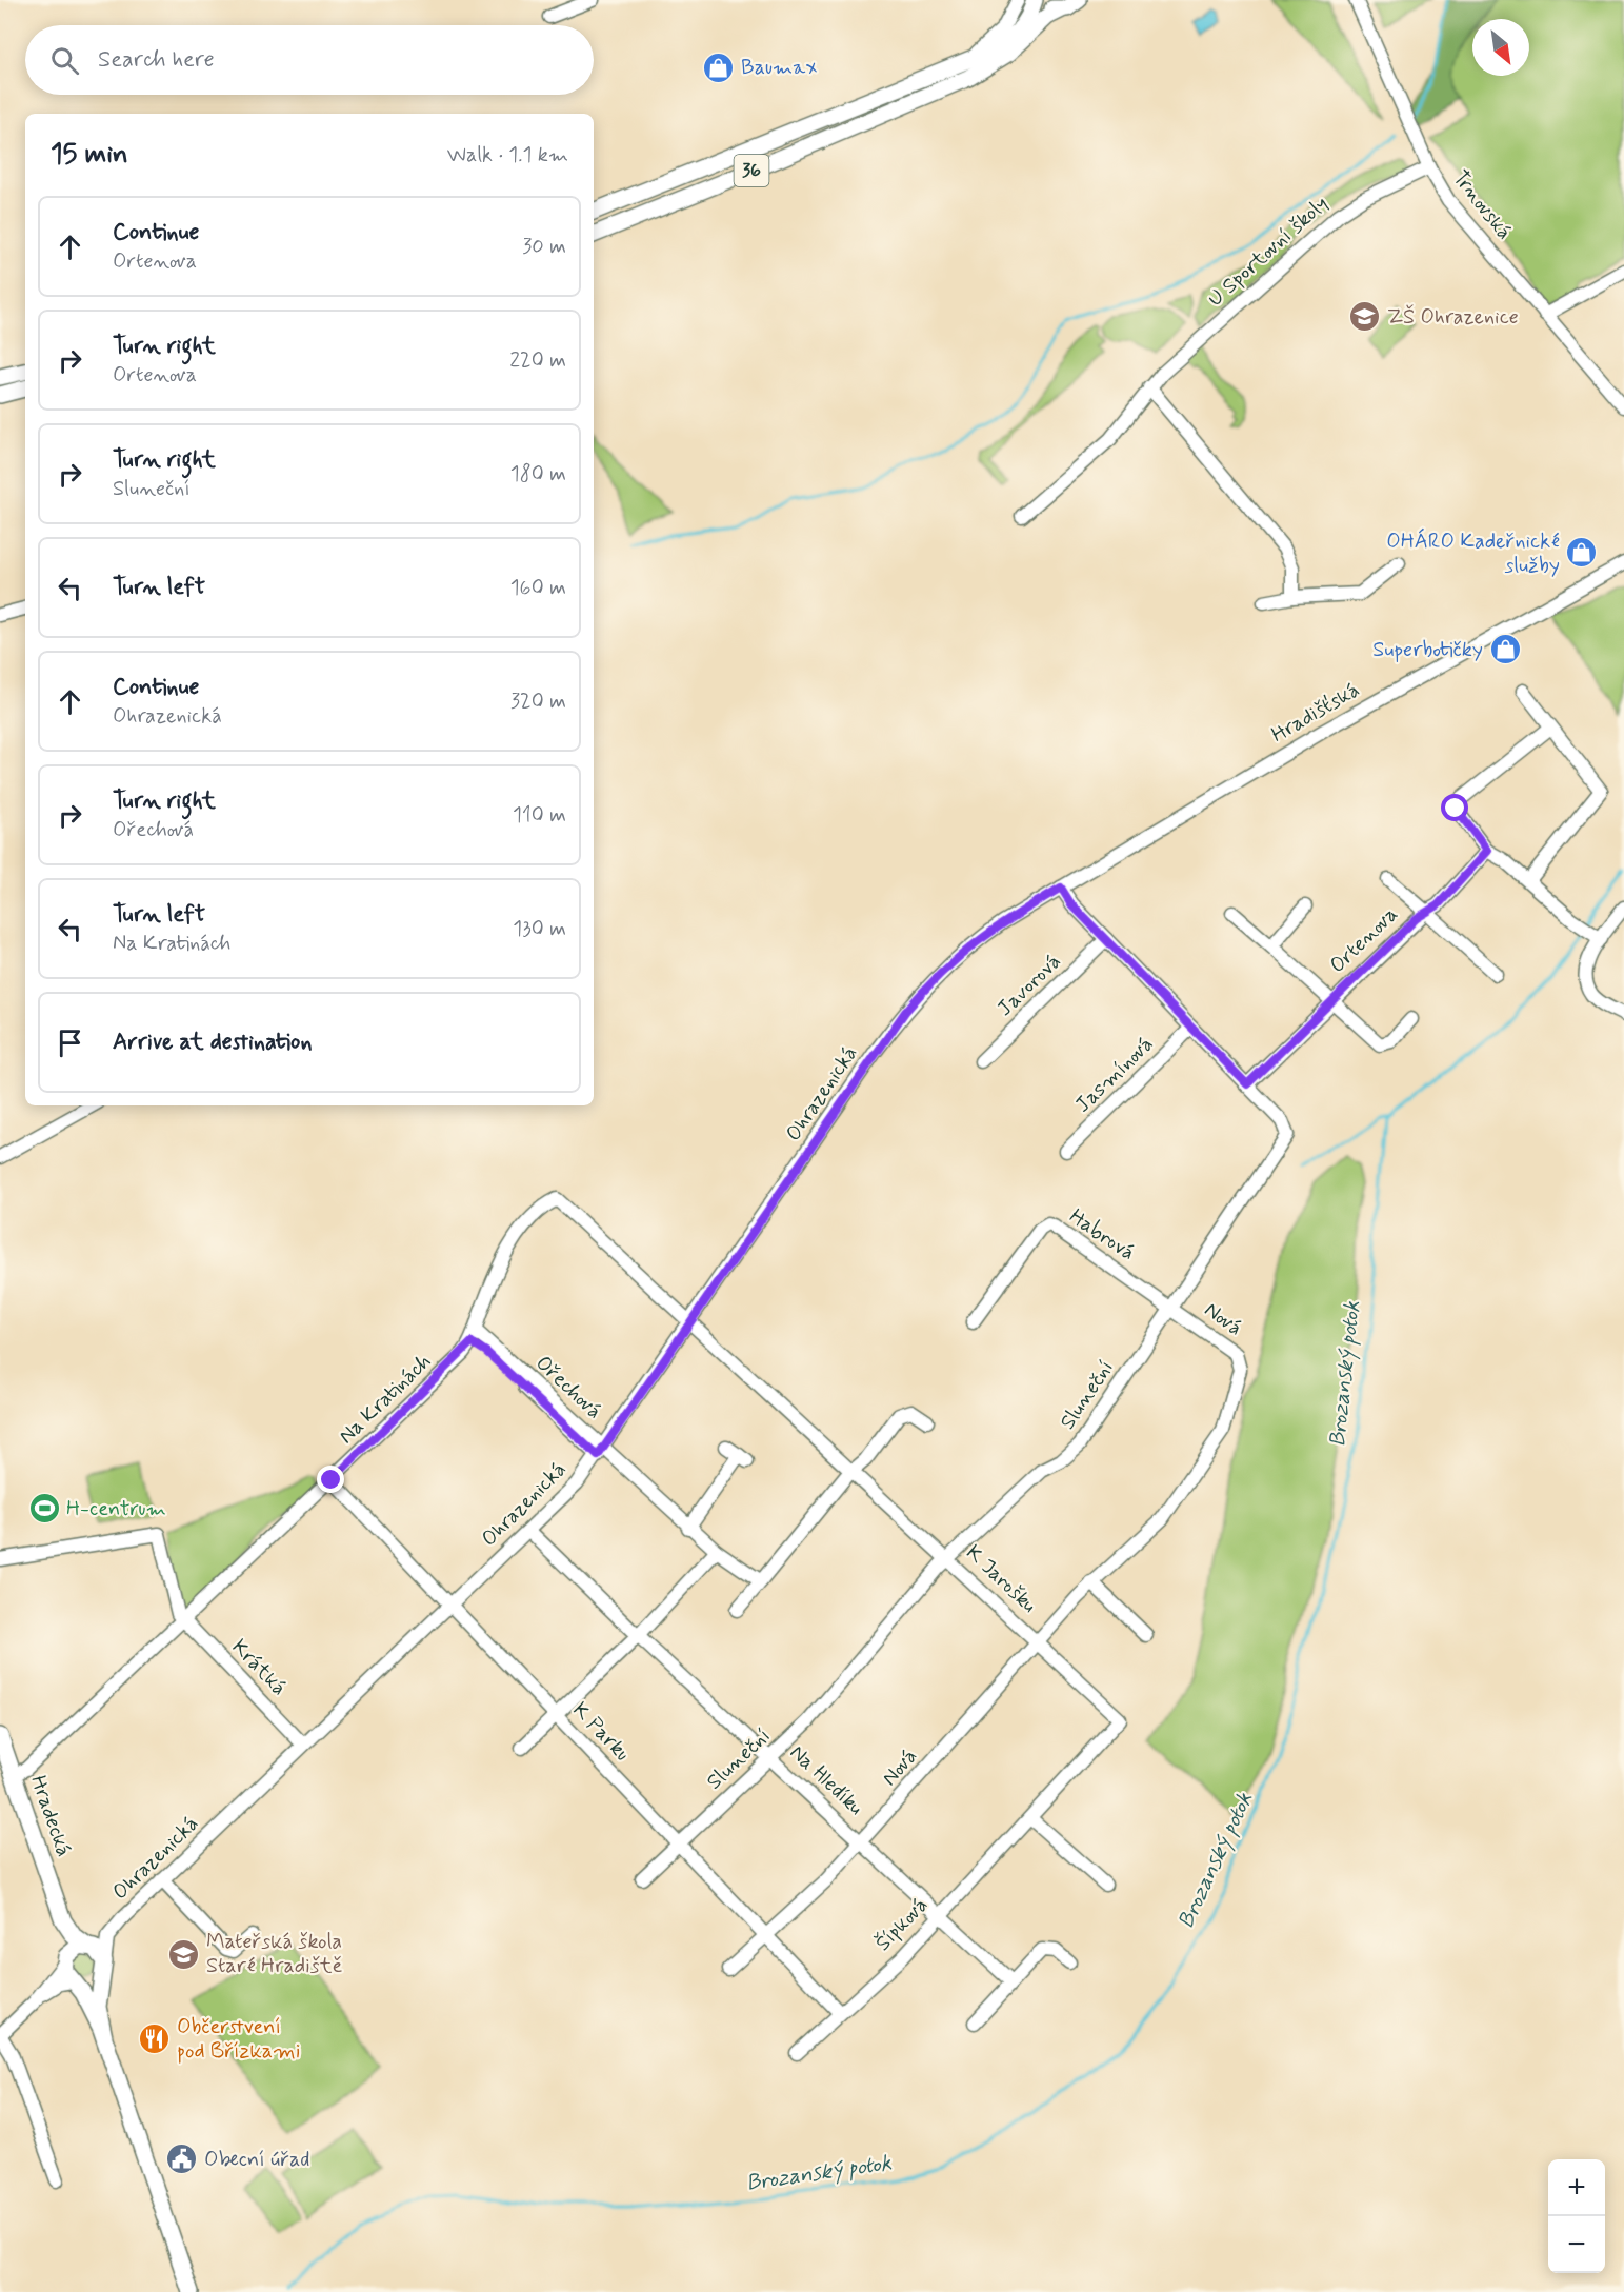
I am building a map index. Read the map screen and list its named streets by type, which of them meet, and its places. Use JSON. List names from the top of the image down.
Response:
{
  "streets": {
    "main road": ["36", "Hradecká"],
    "street": [
      "Trnovská",
      "U Sportovní školy",
      "Hradišťská",
      "Ortenova",
      "Javorová",
      "Jasmínová",
      "Ohrazenická",
      "Habrová",
      "Nová",
      "Ořechová",
      "Sluneční",
      "Na Kratinách",
      "K Jarošku",
      "Krátká",
      "K Parku",
      "Na Hledíku",
      "Šípková"
    ]
  },
  "crossings": [
    ["Trnovská", "U Sportovní školy"],
    ["Hradišťská", "Ohrazenická"],
    ["Hradišťská", "Sluneční"],
    ["Ortenova", "Sluneční"],
    ["Javorová", "Sluneční"],
    ["Jasmínová", "Sluneční"],
    ["Ohrazenická", "Ořechová"],
    ["Ohrazenická", "Sluneční"],
    ["Ohrazenická", "Na Kratinách"],
    ["Ohrazenická", "K Jarošku"],
    ["Ohrazenická", "Krátká"],
    ["Ohrazenická", "K Parku"],
    ["Ohrazenická", "Na Hledíku"],
    ["Ohrazenická", "Hradecká"],
    ["Habrová", "Nová"],
    ["Habrová", "Sluneční"],
    ["Nová", "Sluneční"],
    ["Nová", "K Jarošku"],
    ["Nová", "K Parku"],
    ["Nová", "Na Hledíku"],
    ["Ořechová", "Na Kratinách"],
    ["Sluneční", "K Jarošku"],
    ["Sluneční", "K Parku"],
    ["Sluneční", "Na Hledíku"],
    ["Na Kratinách", "K Jarošku"],
    ["Na Kratinách", "Krátká"],
    ["Na Kratinách", "K Parku"],
    ["Na Kratinách", "Hradecká"],
    ["K Jarošku", "Šípková"],
    ["K Parku", "Šípková"],
    ["Na Hledíku", "Šípková"]
  ],
  "water": ["Brozanský potok"],
  "places": {
    "shop": ["Baumax", "OHÁRO Kadeřnické služby", "Superbotičky"],
    "school or university": ["ZŠ Ohrazenice", "Mateřská škola Staré Hradiště"],
    "sports": ["H-centrum"],
    "restaurant": ["Občerstvení pod Břízkami"],
    "public building": ["Obecní úřad"]
  },
  "north": "bottom right",
  "page": {
    "search": "Search here",
    "heading": ["15 min", "Walk · 1.1 km"],
    "list": [
      ["Continue", "Ortenova", "30 m"],
      ["Turn right", "Ortenova", "220 m"],
      ["Turn right", "Sluneční", "180 m"],
      ["Turn left", "160 m"],
      ["Continue", "Ohrazenická", "320 m"],
      ["Turn right", "Ořechová", "110 m"],
      ["Turn left", "Na Kratinách", "130 m"],
      "Arrive at destination"
    ],
    "map_buttons": ["+", "−"]
  }
}
